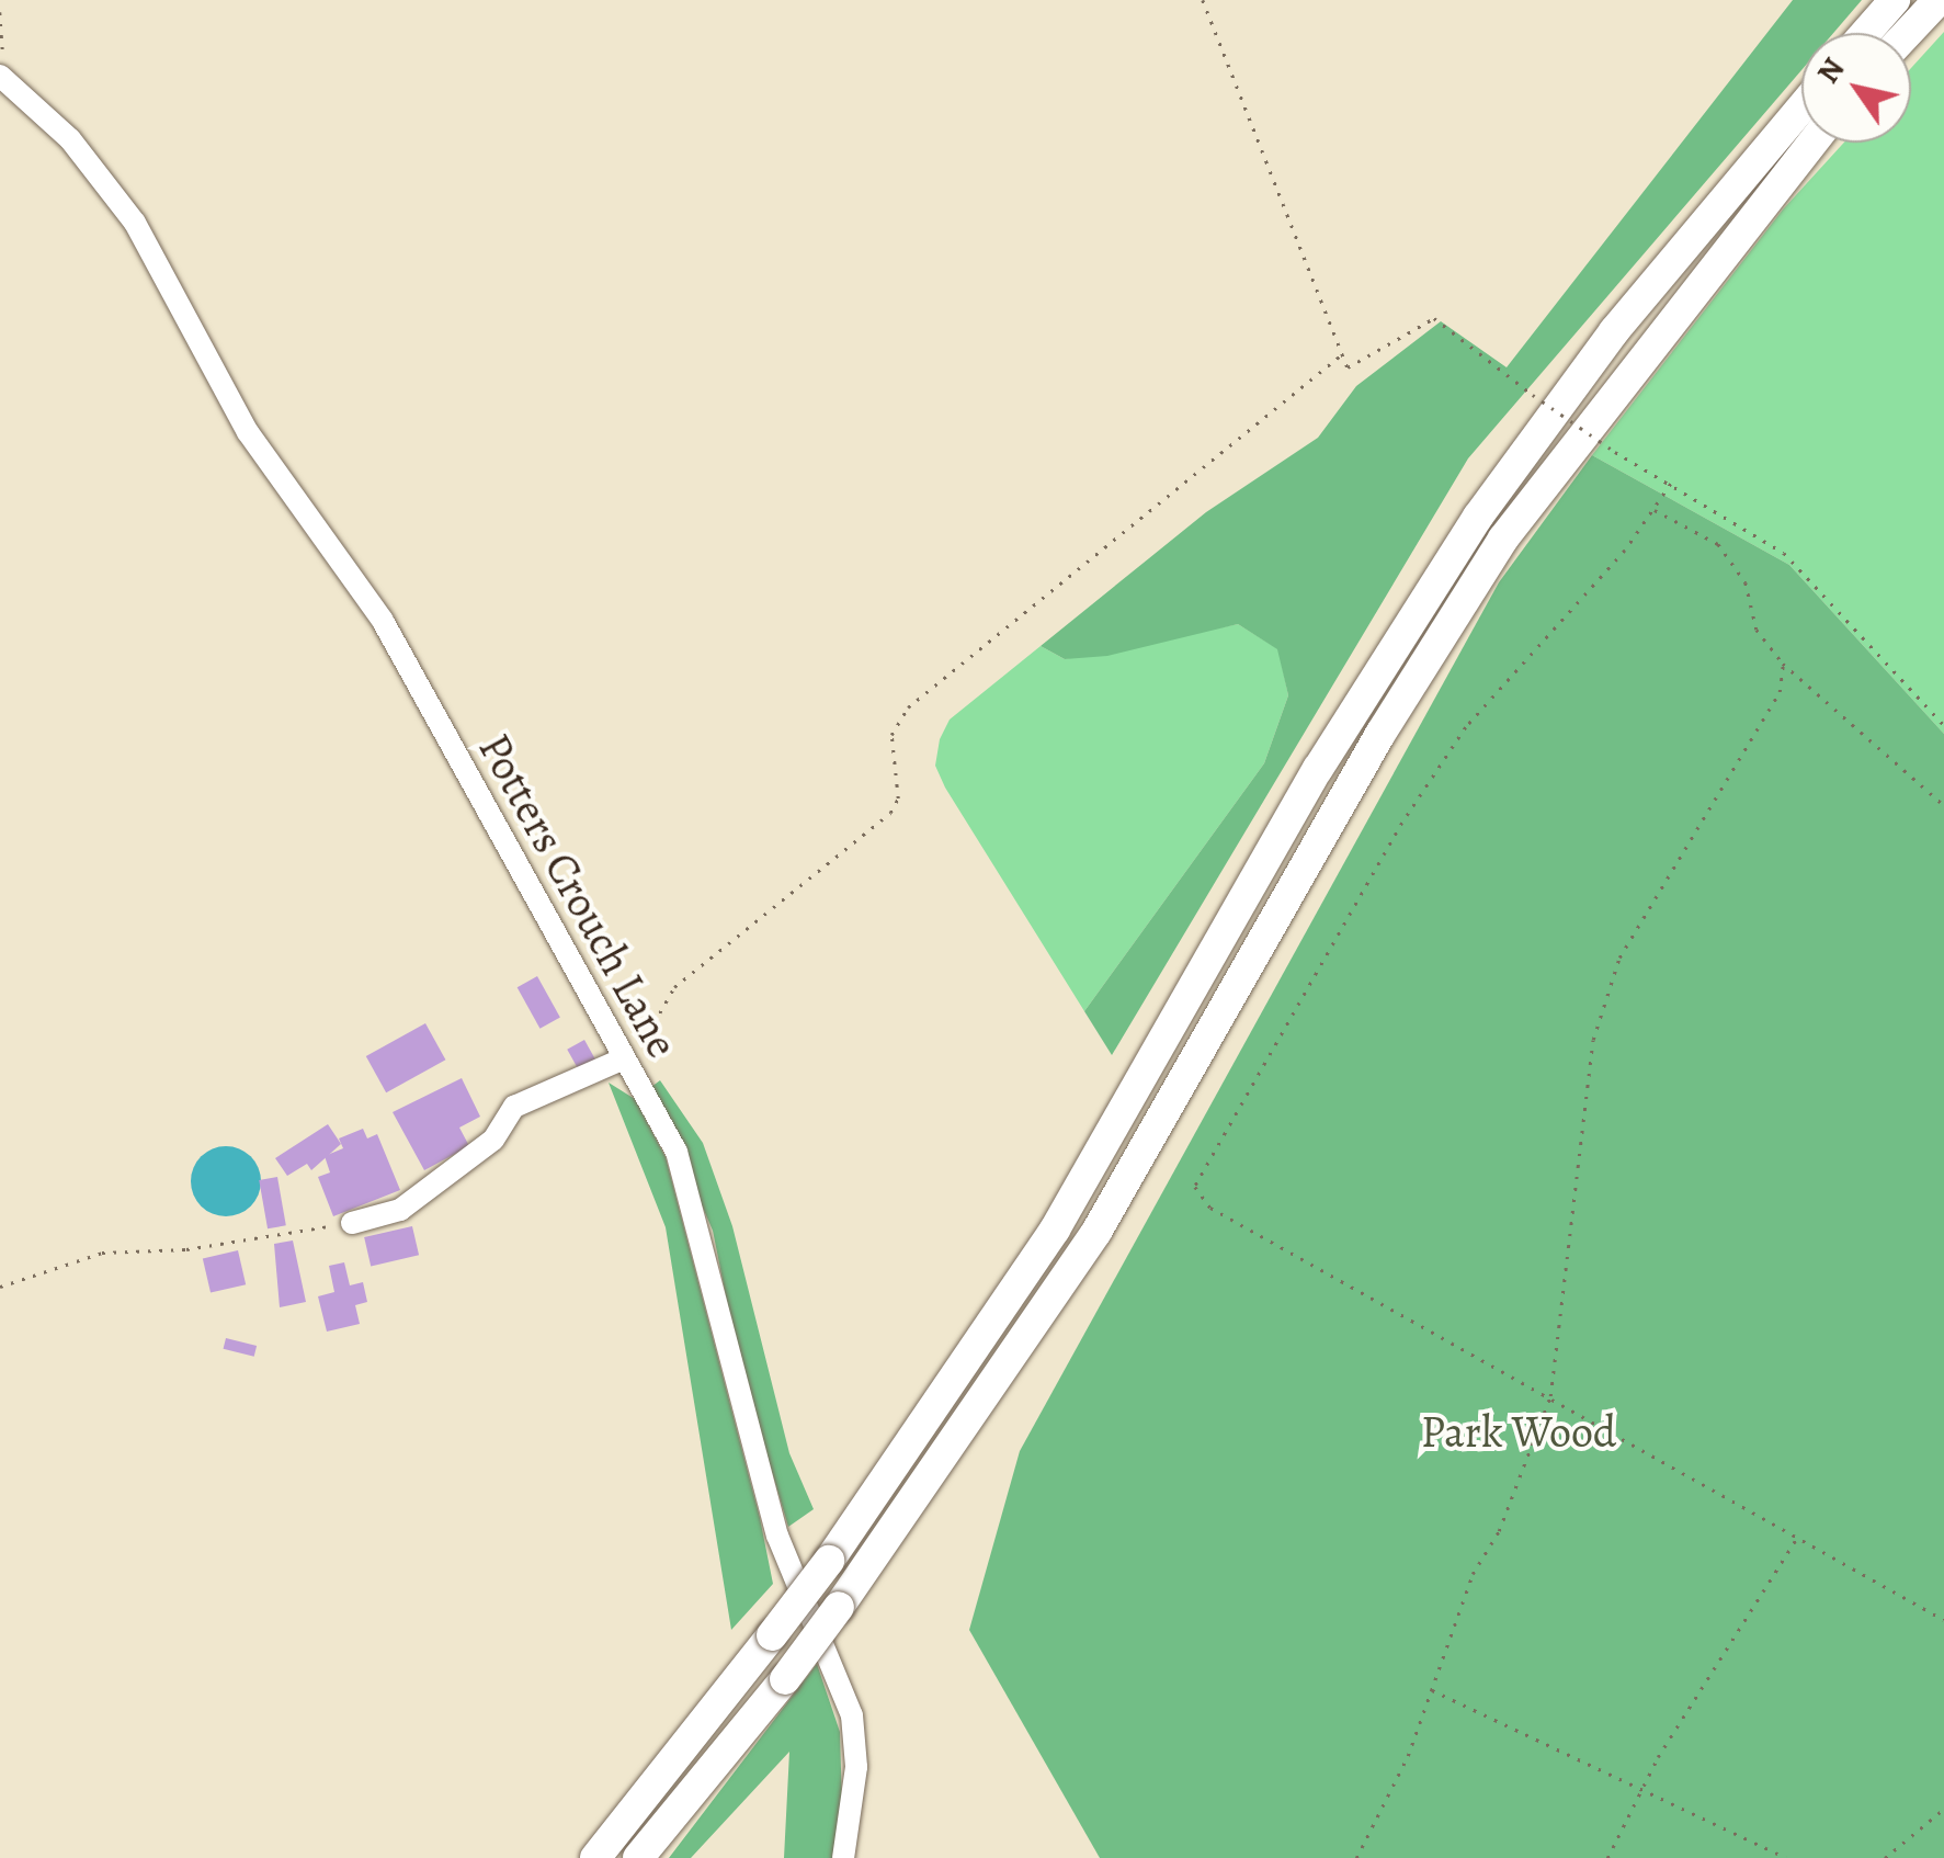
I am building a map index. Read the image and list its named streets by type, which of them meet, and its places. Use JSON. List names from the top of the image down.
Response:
{
  "streets": {
    "street": ["Potters Crouch Lane"]
  },
  "parks": ["Park Wood"],
  "north": "top left"
}
